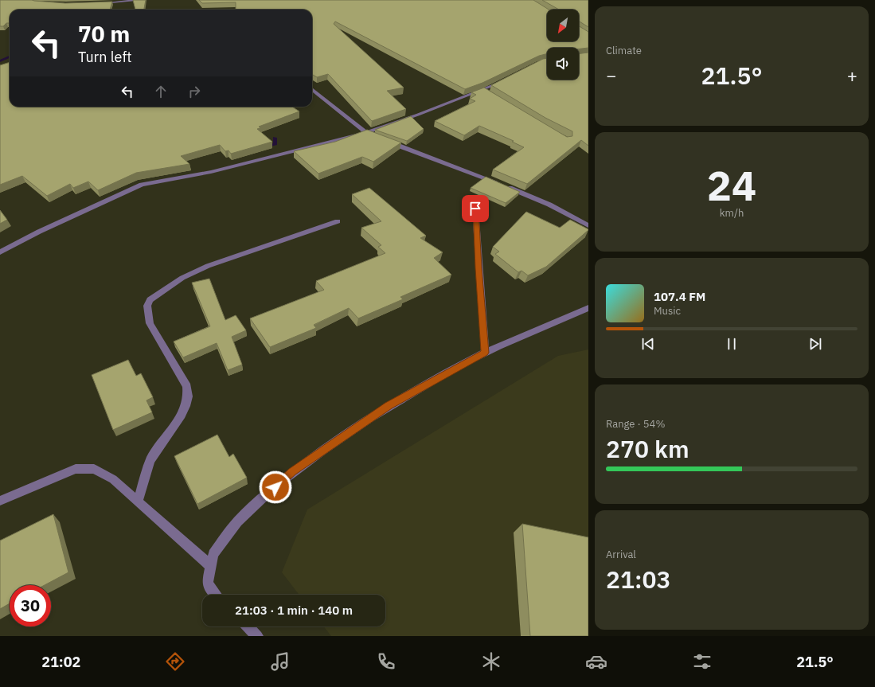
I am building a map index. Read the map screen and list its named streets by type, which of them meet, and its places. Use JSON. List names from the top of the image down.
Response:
{
  "north": "bottom left",
  "page": {
    "tile": [
      "Climate",
      ["24", "km/h"],
      ["Range · 54%", "270 km"],
      ["Arrival", "21:03"]
    ],
    "turn": ["70 m", "Turn left"],
    "heat": ["−", "21.5°", "+"],
    "song": ["107.4 FM", "Music"],
    "limit": "30",
    "trip": "21:03 · 1 min · 140 m",
    "tabs": ["21:02", "21.5°"]
  }
}
